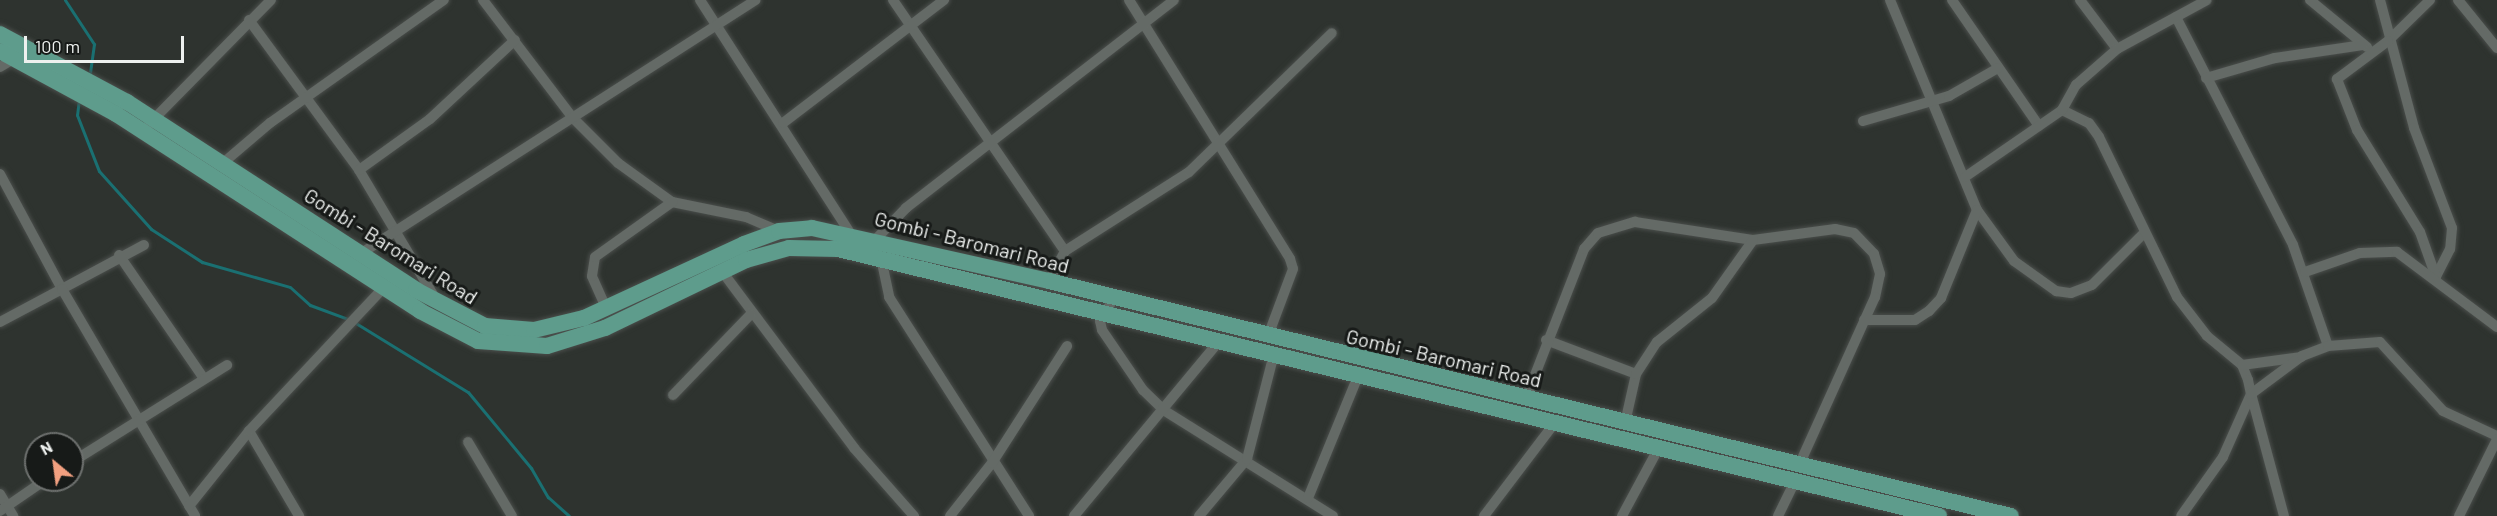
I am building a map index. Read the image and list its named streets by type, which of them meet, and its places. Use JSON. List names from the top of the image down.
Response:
{
  "streets": {
    "main road": ["Gombi - Baromari Road"]
  },
  "scale_bar": "100 m",
  "north": "top left"
}
